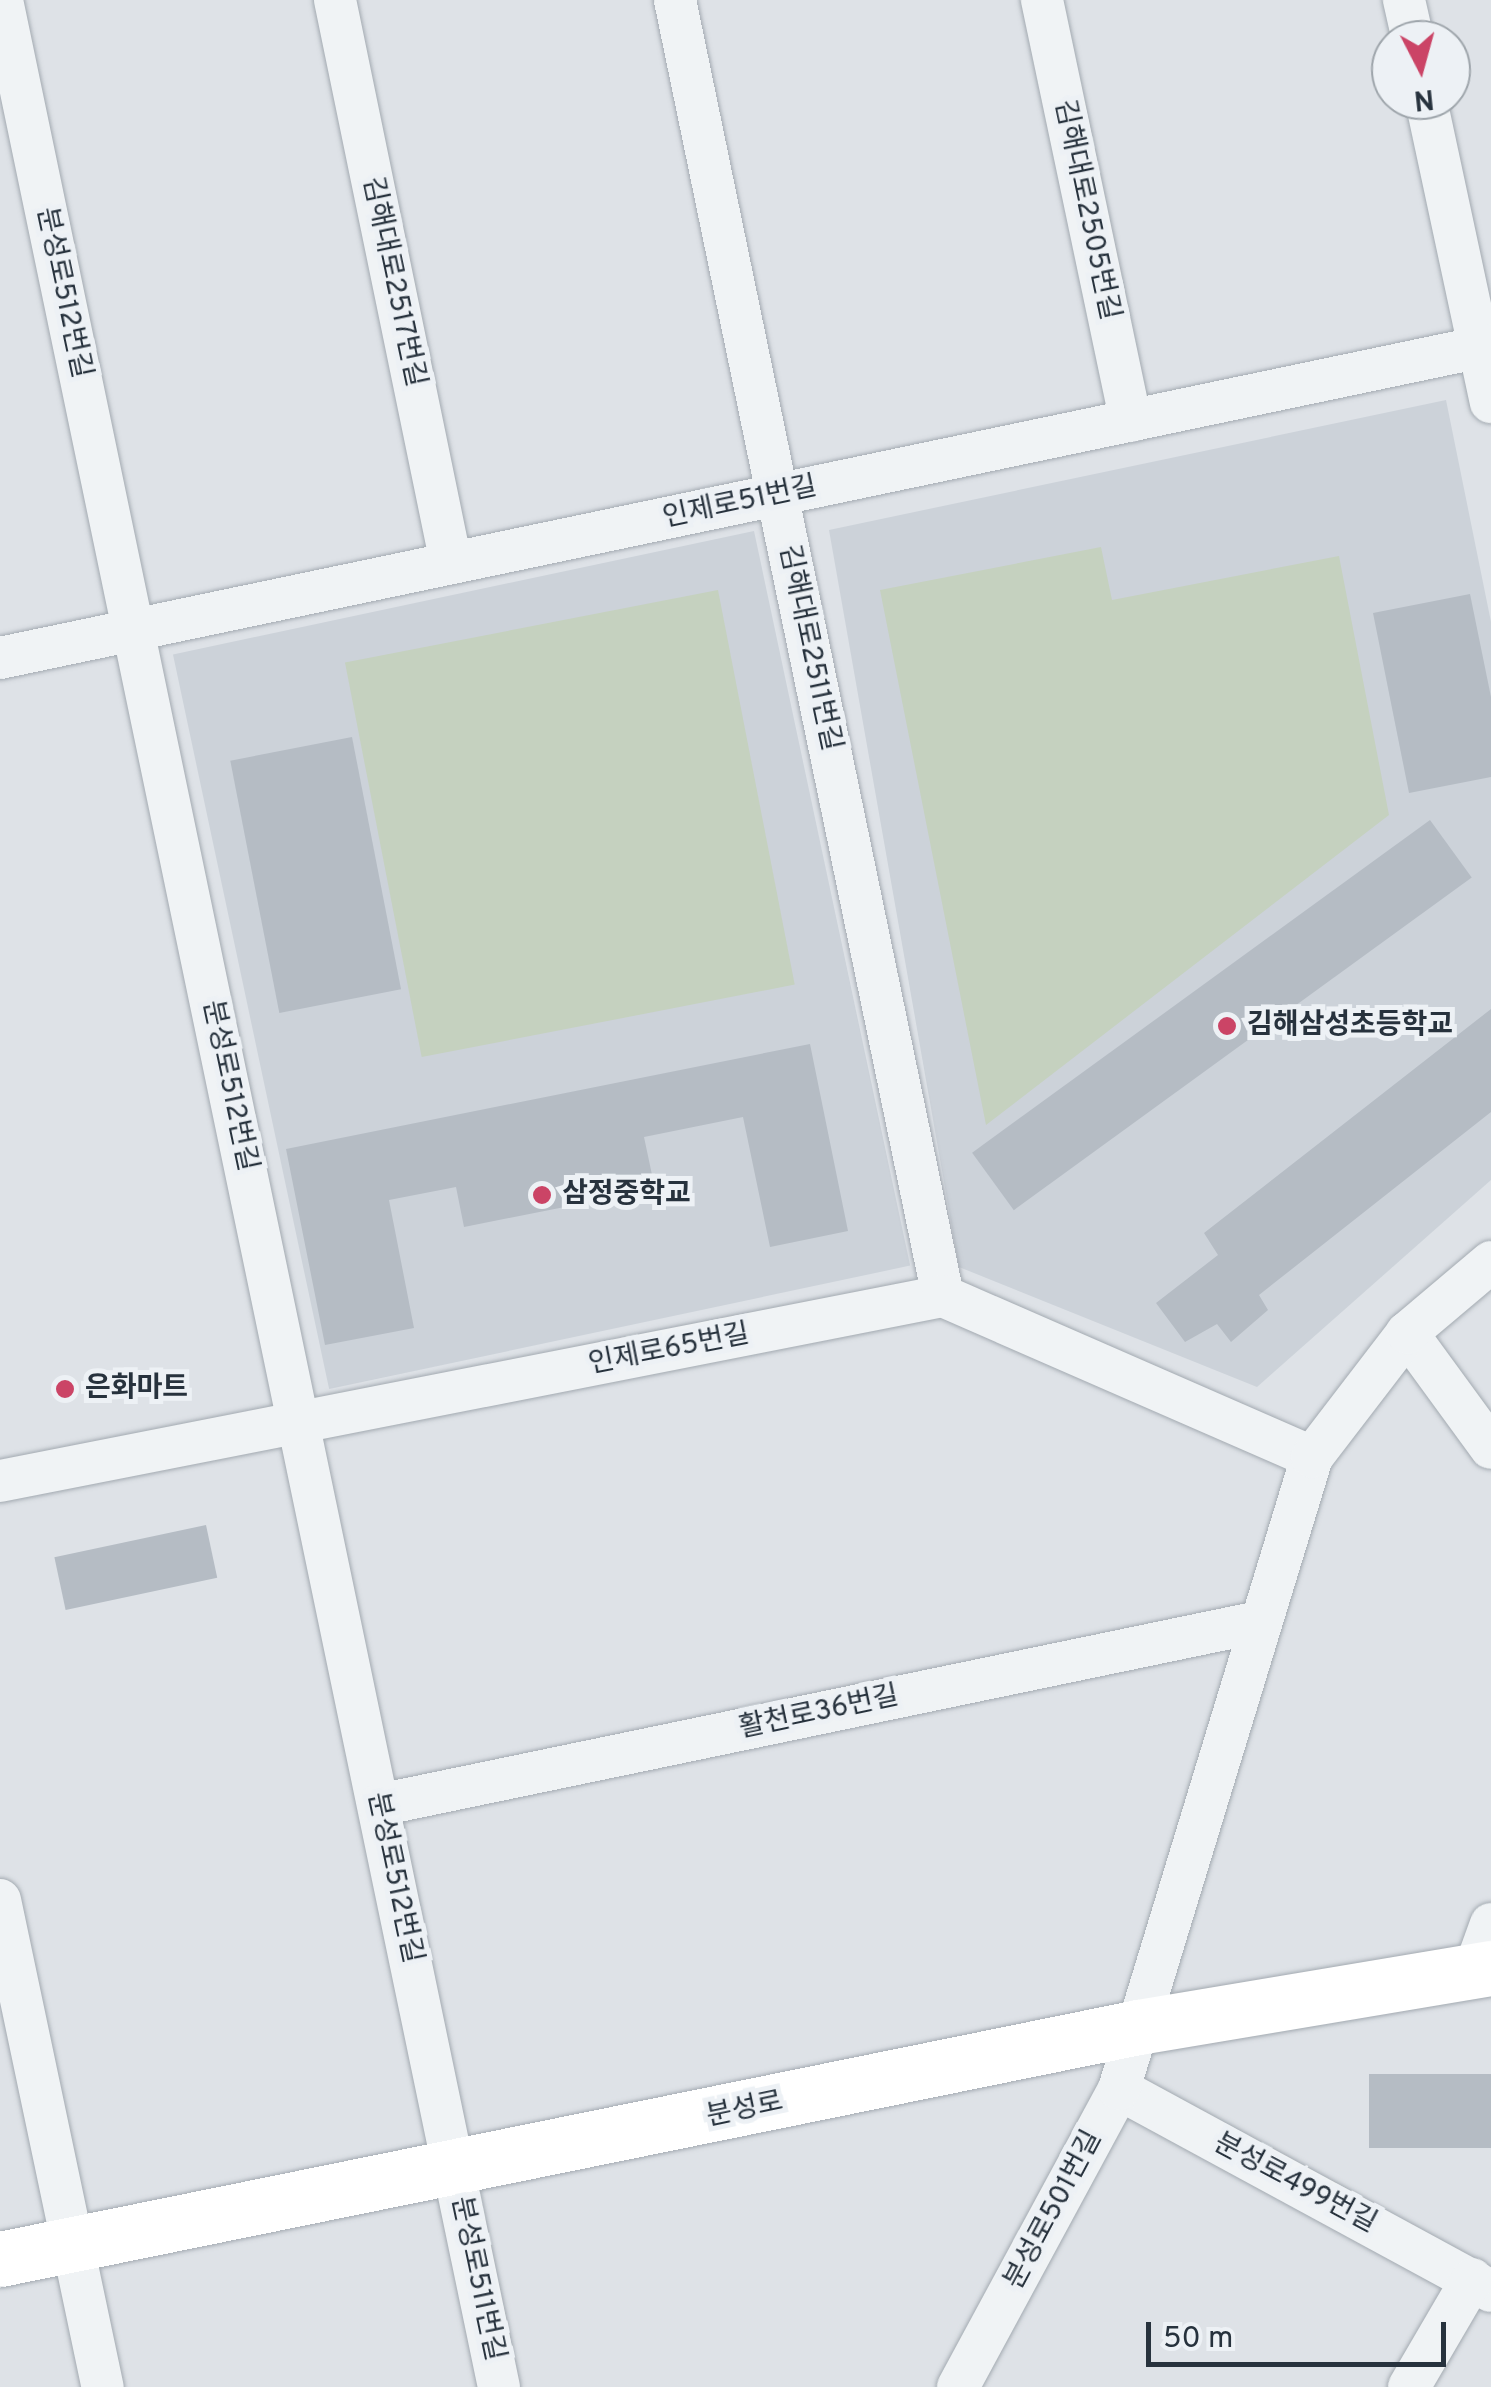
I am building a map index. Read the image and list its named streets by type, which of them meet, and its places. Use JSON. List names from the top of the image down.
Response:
{
  "streets": {
    "main road": ["분성로"],
    "street": [
      "김해대로2505번길",
      "김해대로2517번길",
      "분성로512번길",
      "인제로51번길",
      "김해대로2511번길",
      "인제로65번길",
      "활천로36번길",
      "분성로499번길",
      "분성로501번길",
      "분성로511번길"
    ]
  },
  "crossings": [
    ["김해대로2505번길", "인제로51번길"],
    ["김해대로2517번길", "인제로51번길"],
    ["분성로512번길", "인제로51번길"],
    ["분성로512번길", "인제로65번길"],
    ["분성로512번길", "활천로36번길"],
    ["분성로512번길", "분성로"],
    ["분성로512번길", "분성로511번길"],
    ["인제로51번길", "김해대로2511번길"],
    ["김해대로2511번길", "인제로65번길"],
    ["분성로", "분성로501번길"],
    ["분성로", "분성로511번길"],
    ["분성로499번길", "분성로501번길"]
  ],
  "places": ["김해삼성초등학교", "삼정중학교", "은화마트"],
  "scale_bar": "50 m",
  "north": "bottom"
}
